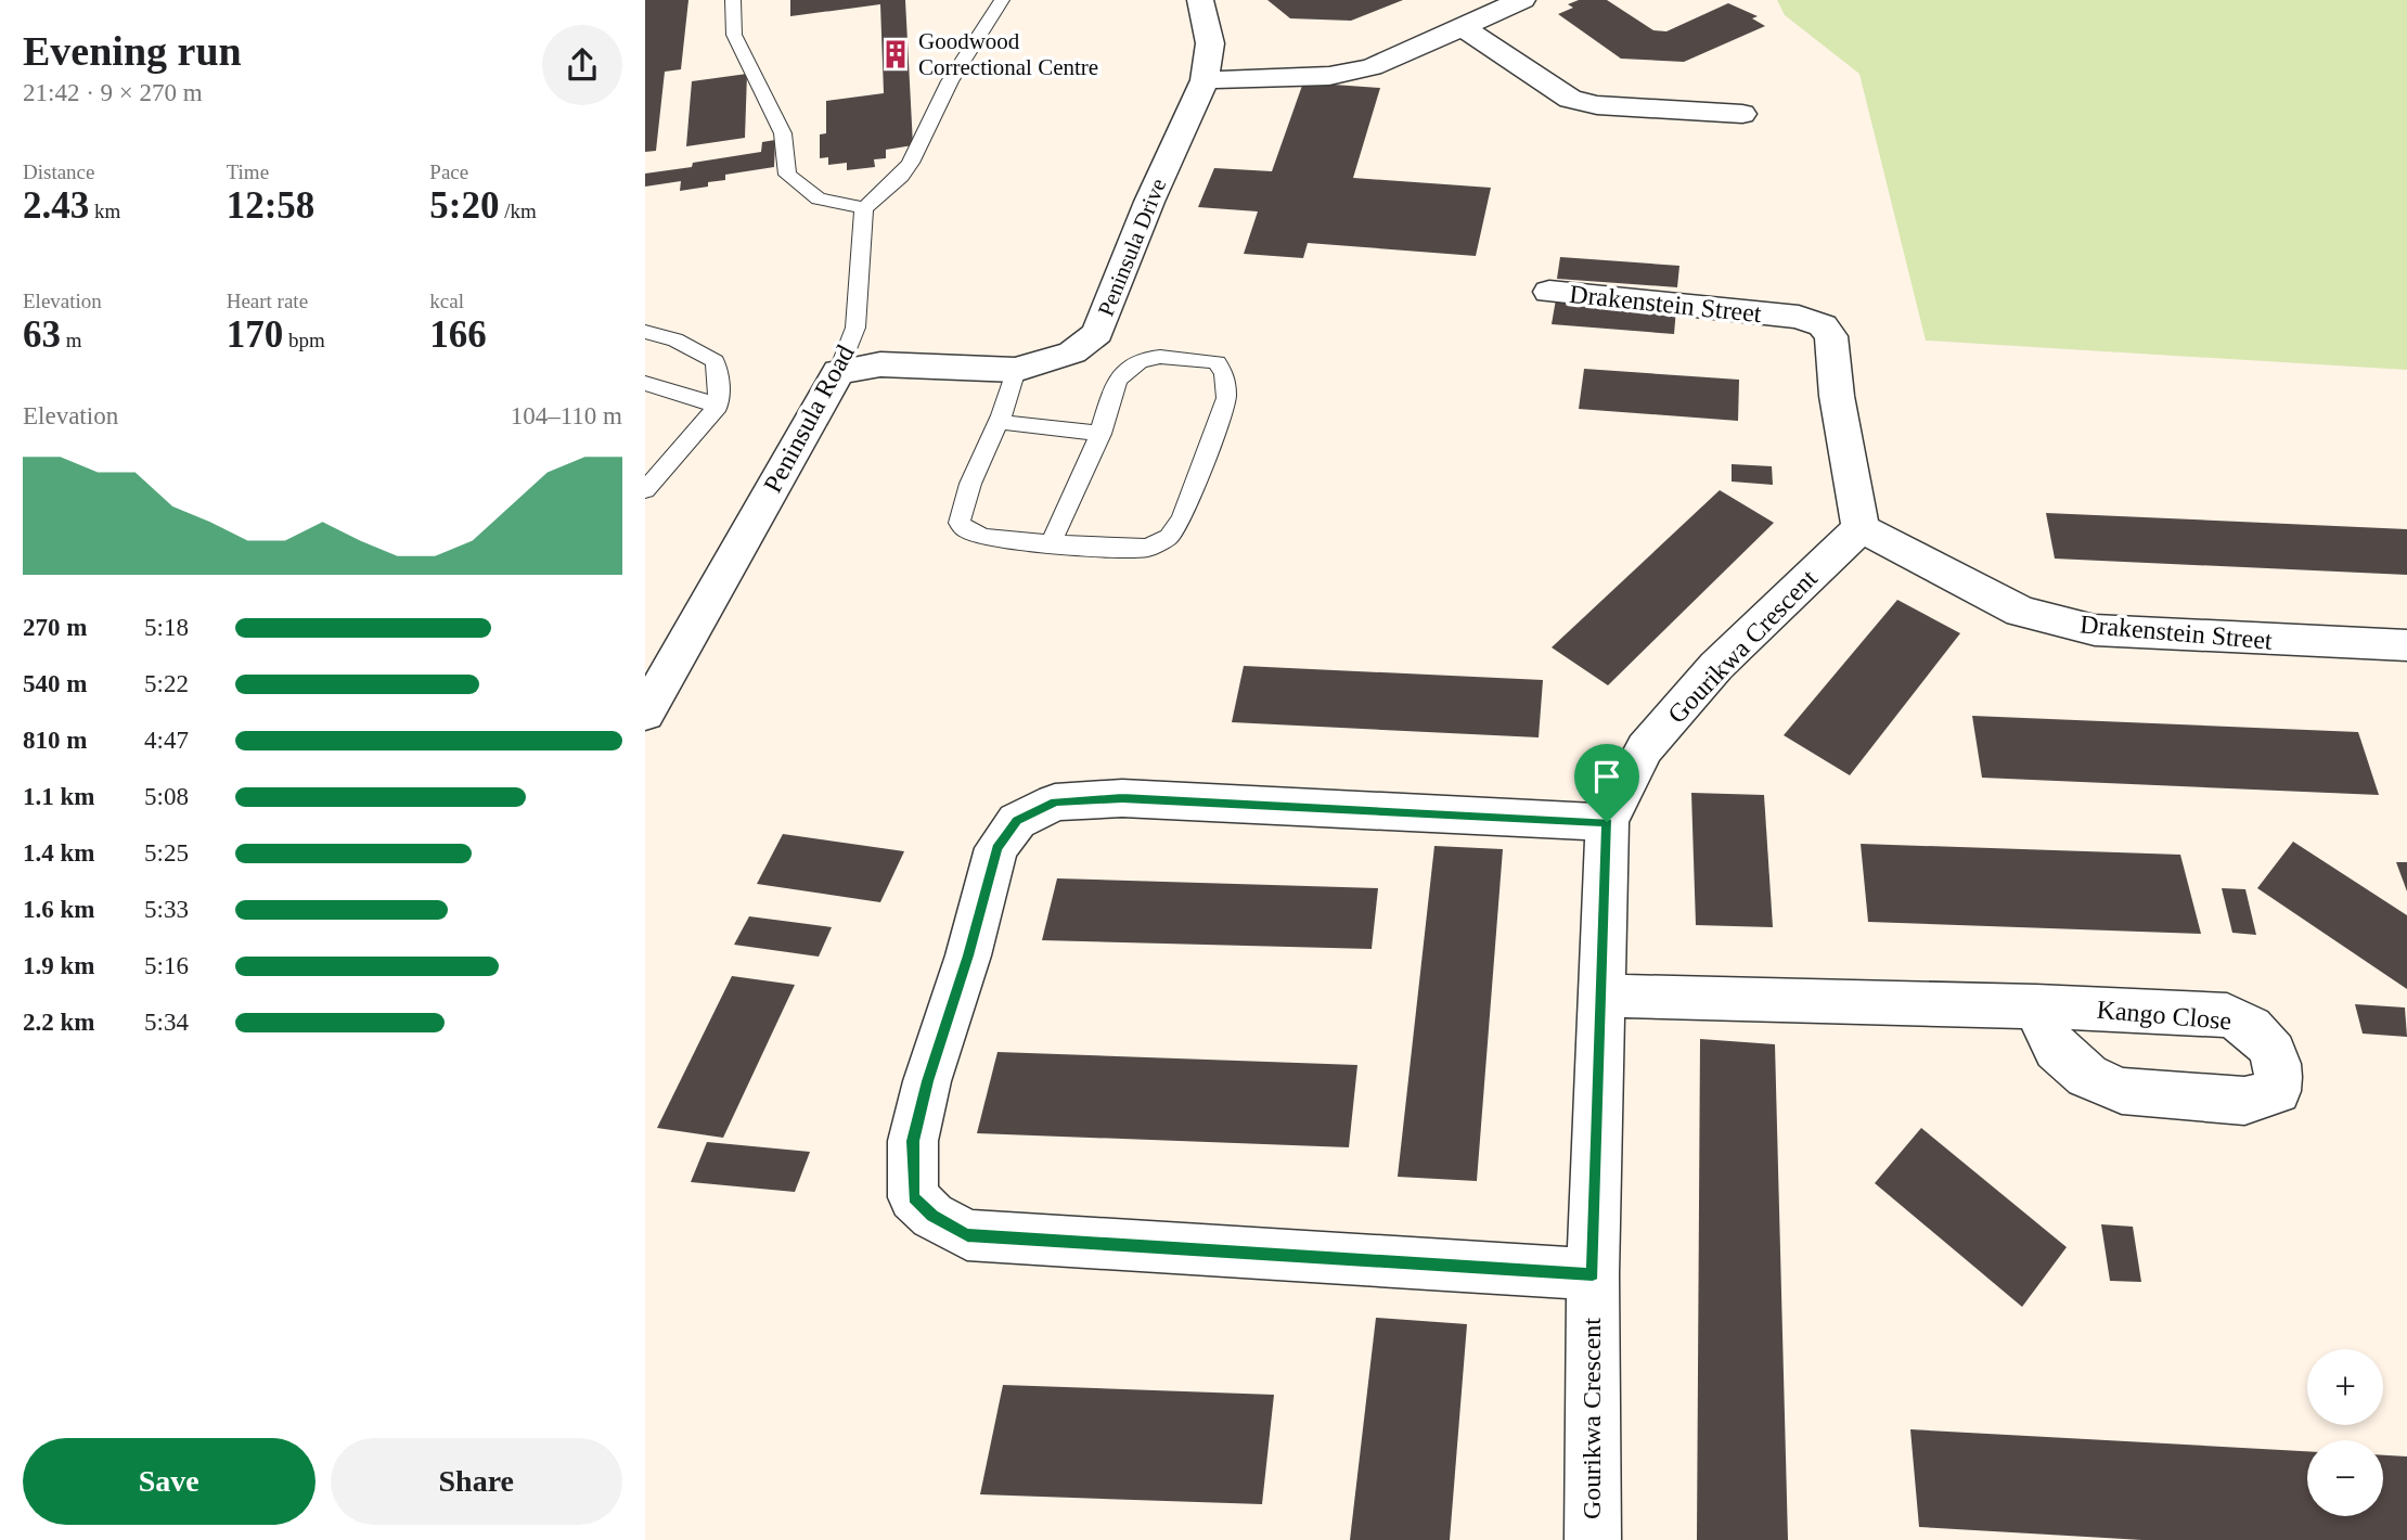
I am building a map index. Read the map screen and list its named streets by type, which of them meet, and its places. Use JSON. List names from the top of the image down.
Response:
{
  "streets": {
    "street": [
      "Peninsula Drive",
      "Drakenstein Street",
      "Peninsula Road",
      "Gourikwa Crescent"
    ]
  },
  "crossings": [
    ["Peninsula Drive", "Peninsula Road"],
    ["Drakenstein Street", "Gourikwa Crescent"]
  ],
  "places": {
    "building": ["Goodwood Correctional Centre"]
  },
  "page": {
    "heading": ["Evening run", "21:42 · 9 × 270 m"],
    "stats": [
      ["Distance", "2.43 km"],
      ["Time", "12:58"],
      ["Pace", "5:20 /km"],
      ["Elevation", "63 m"],
      ["Heart rate", "170 bpm"],
      ["kcal", "166"]
    ],
    "chart": ["Elevation", "104–110 m"],
    "list": [
      {
        "name": "270 m",
        "note": "5:18"
      },
      {
        "name": "540 m",
        "note": "5:22"
      },
      {
        "name": "810 m",
        "note": "4:47"
      },
      {
        "name": "1.1 km",
        "note": "5:08"
      },
      {
        "name": "1.4 km",
        "note": "5:25"
      },
      {
        "name": "1.6 km",
        "note": "5:33"
      },
      {
        "name": "1.9 km",
        "note": "5:16"
      },
      {
        "name": "2.2 km",
        "note": "5:34"
      }
    ],
    "map_buttons": ["+", "−"],
    "buttons": ["Save", "Share"]
  }
}
